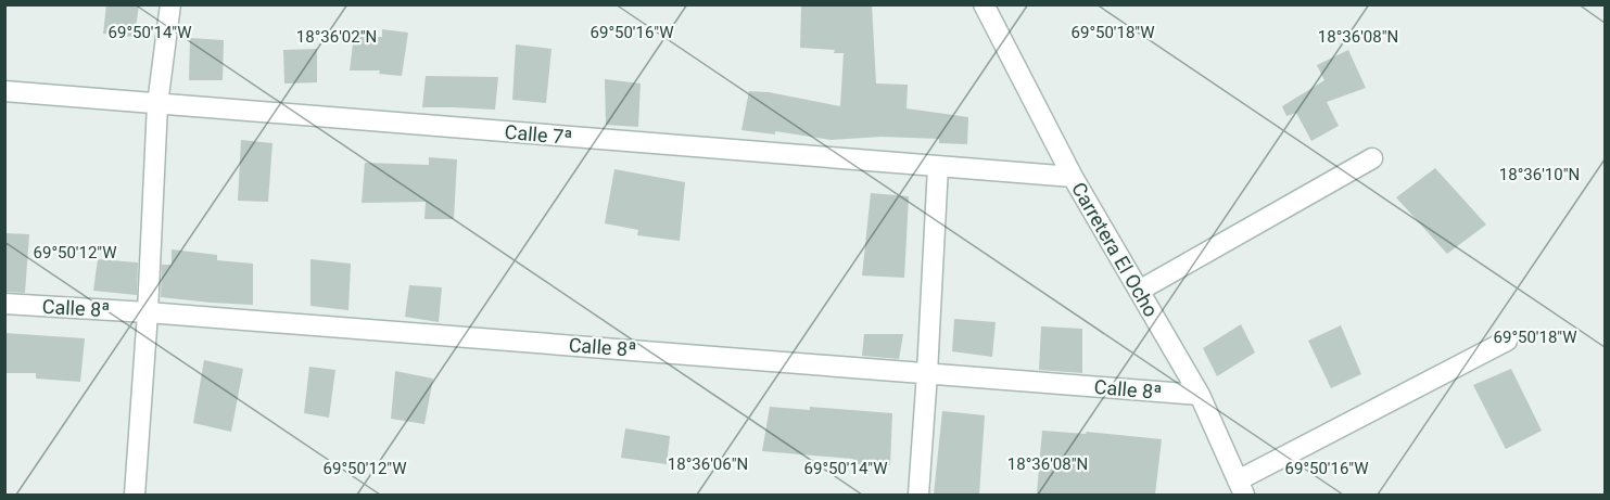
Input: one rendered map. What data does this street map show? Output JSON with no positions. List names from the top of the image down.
{
  "streets": {
    "street": ["Calle 7ª", "Carretera El Ocho", "Calle 8ª"]
  },
  "crossings": [
    ["Calle 7ª", "Carretera El Ocho"],
    ["Carretera El Ocho", "Calle 8ª"]
  ],
  "coordinates": [
    "69°50'16\"W",
    "69°50'18\"W",
    "69°50'14\"W",
    "18°36'02\"N",
    "18°36'08\"N",
    "18°36'10\"N",
    "69°50'12\"W",
    "18°36'06\"N"
  ]
}
